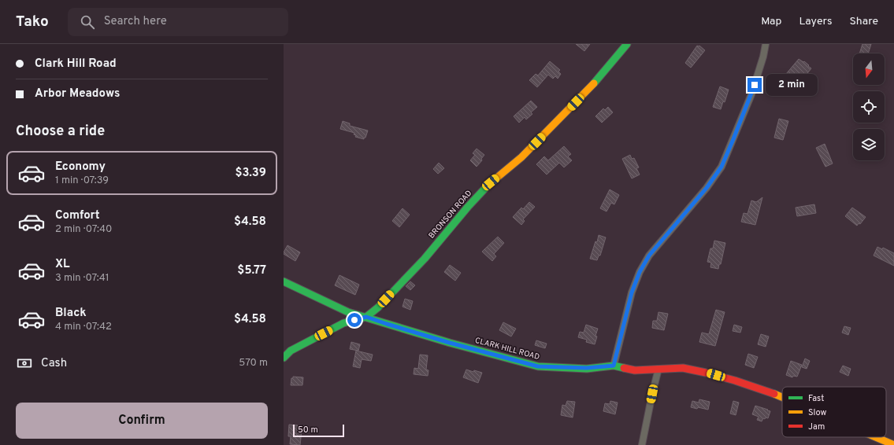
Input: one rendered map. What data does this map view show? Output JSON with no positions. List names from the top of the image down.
{
  "streets": {
    "street": ["BRONSON ROAD", "CLARK HILL ROAD"]
  },
  "crossings": [
    ["BRONSON ROAD", "CLARK HILL ROAD"]
  ],
  "legend": ["Fast", "Slow", "Jam"],
  "scale_bar": "50 m",
  "north": "bottom",
  "page": {
    "header": "Tako",
    "search": "Search here",
    "nav": ["Map", "Layers", "Share"],
    "banner": ["Clark Hill Road", "Arbor Meadows"],
    "bubble": "2 min",
    "heading": "Choose a ride",
    "list": [
      {
        "name": "Economy",
        "note": "1 min · 07:39",
        "value": "$3.39"
      },
      {
        "name": "Comfort",
        "note": "2 min · 07:40",
        "value": "$4.58"
      },
      {
        "name": "XL",
        "note": "3 min · 07:41",
        "value": "$5.77"
      },
      {
        "name": "Black",
        "note": "4 min · 07:42",
        "value": "$4.58"
      }
    ],
    "pay": ["Cash", "570 m"],
    "buttons": "Confirm",
    "scale": "50 m"
  }
}
